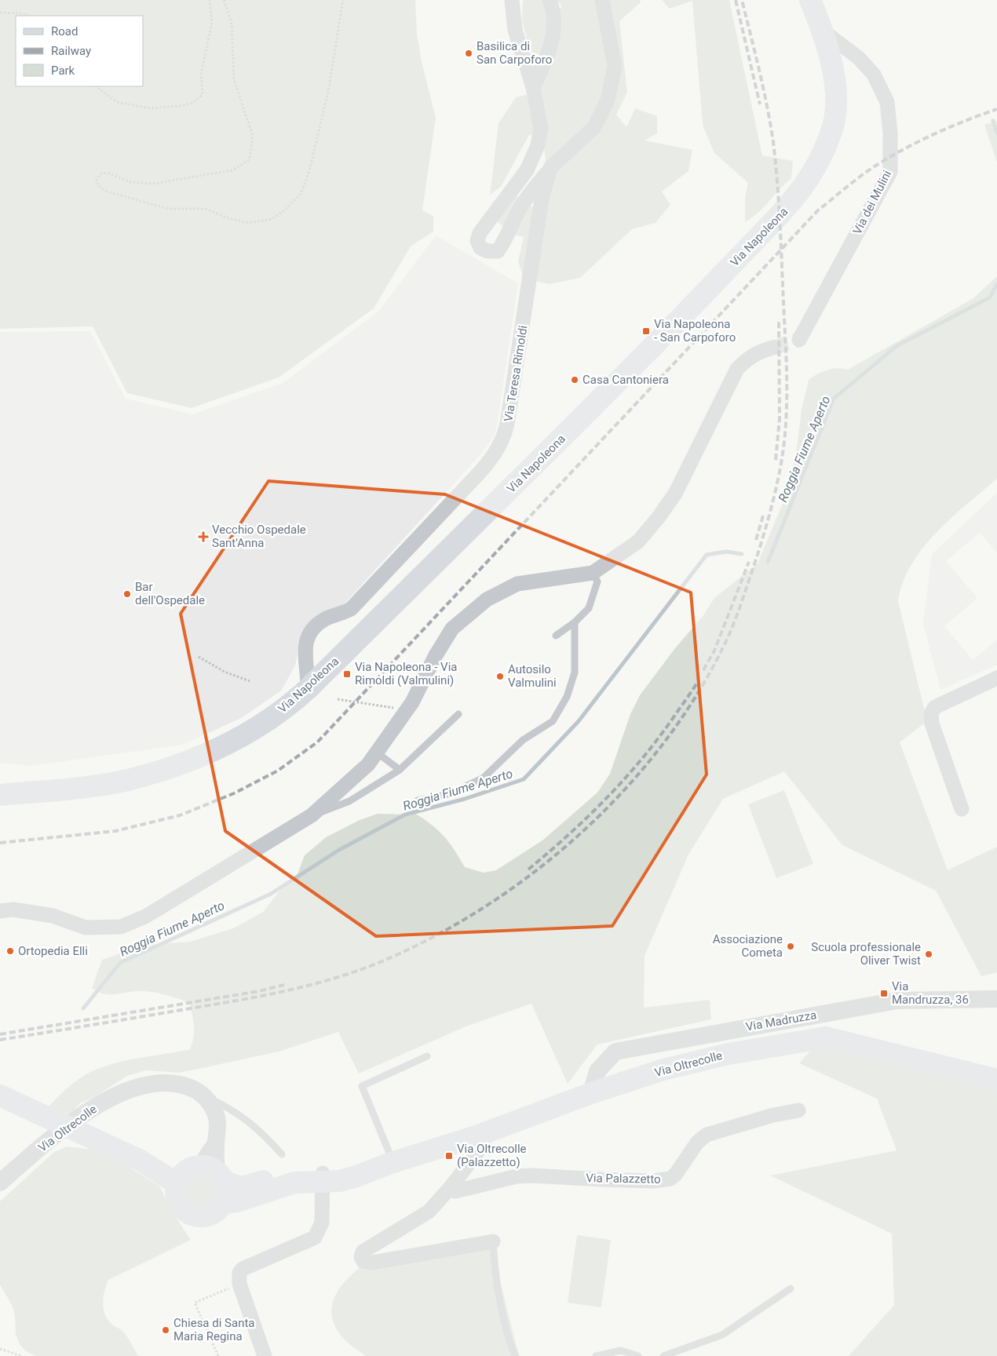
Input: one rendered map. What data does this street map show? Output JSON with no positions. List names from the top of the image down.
{
  "streets": {
    "main road": ["Via Napoleona", "Via Oltrecolle"],
    "street": [
      "Via dei Mulini",
      "Via Teresa Rimoldi",
      "Via Madruzza",
      "Via Palazzetto"
    ]
  },
  "crossings": [
    ["Via dei Mulini", "Via Napoleona"],
    ["Via Napoleona", "Via Teresa Rimoldi"],
    ["Via Madruzza", "Via Oltrecolle"]
  ],
  "water": ["Roggia Fiume Aperto"],
  "places": {
    "other": [
      "Basilica di San Carpoforo",
      "Casa Cantoniera",
      "Bar dell'Ospedale",
      "Autosilo Valmulini",
      "Associazione Cometa",
      "Ortopedia Elli",
      "Scuola professionale Oliver Twist",
      "Chiesa di Santa Maria Regina"
    ],
    "transit": [
      "Via Napoleona - San Carpoforo",
      "Via Napoleona - Via Rimoldi (Valmulini)",
      "Via Mandruzza, 36",
      "Via Oltrecolle (Palazzetto)"
    ],
    "health": ["Vecchio Ospedale Sant'Anna"]
  },
  "legend": ["Road", "Railway", "Park"]
}
